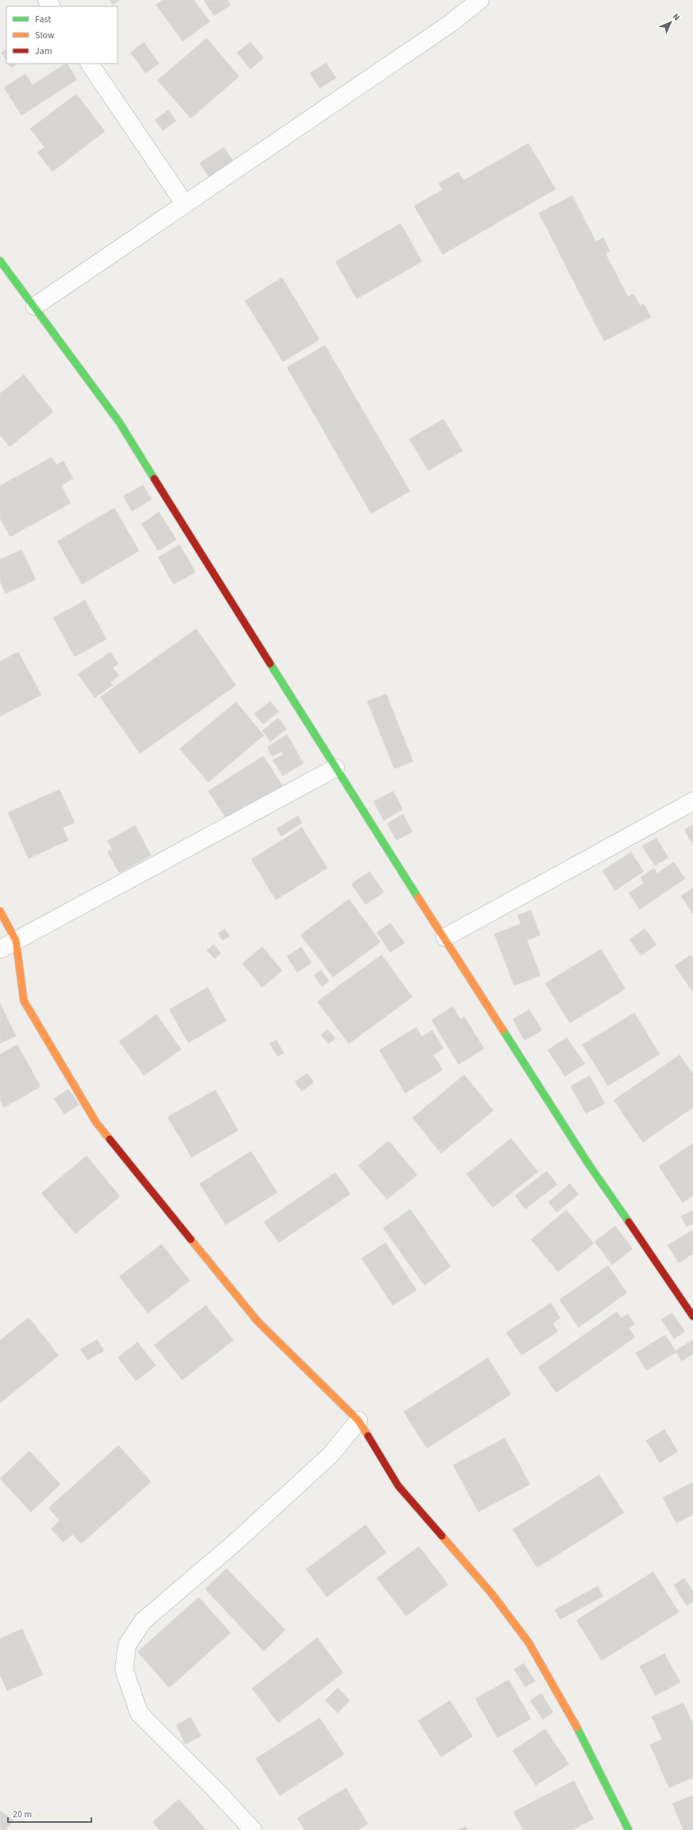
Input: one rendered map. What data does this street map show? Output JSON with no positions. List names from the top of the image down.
{
  "legend": ["Fast", "Slow", "Jam"],
  "scale_bar": "20 m",
  "north": "top right"
}
